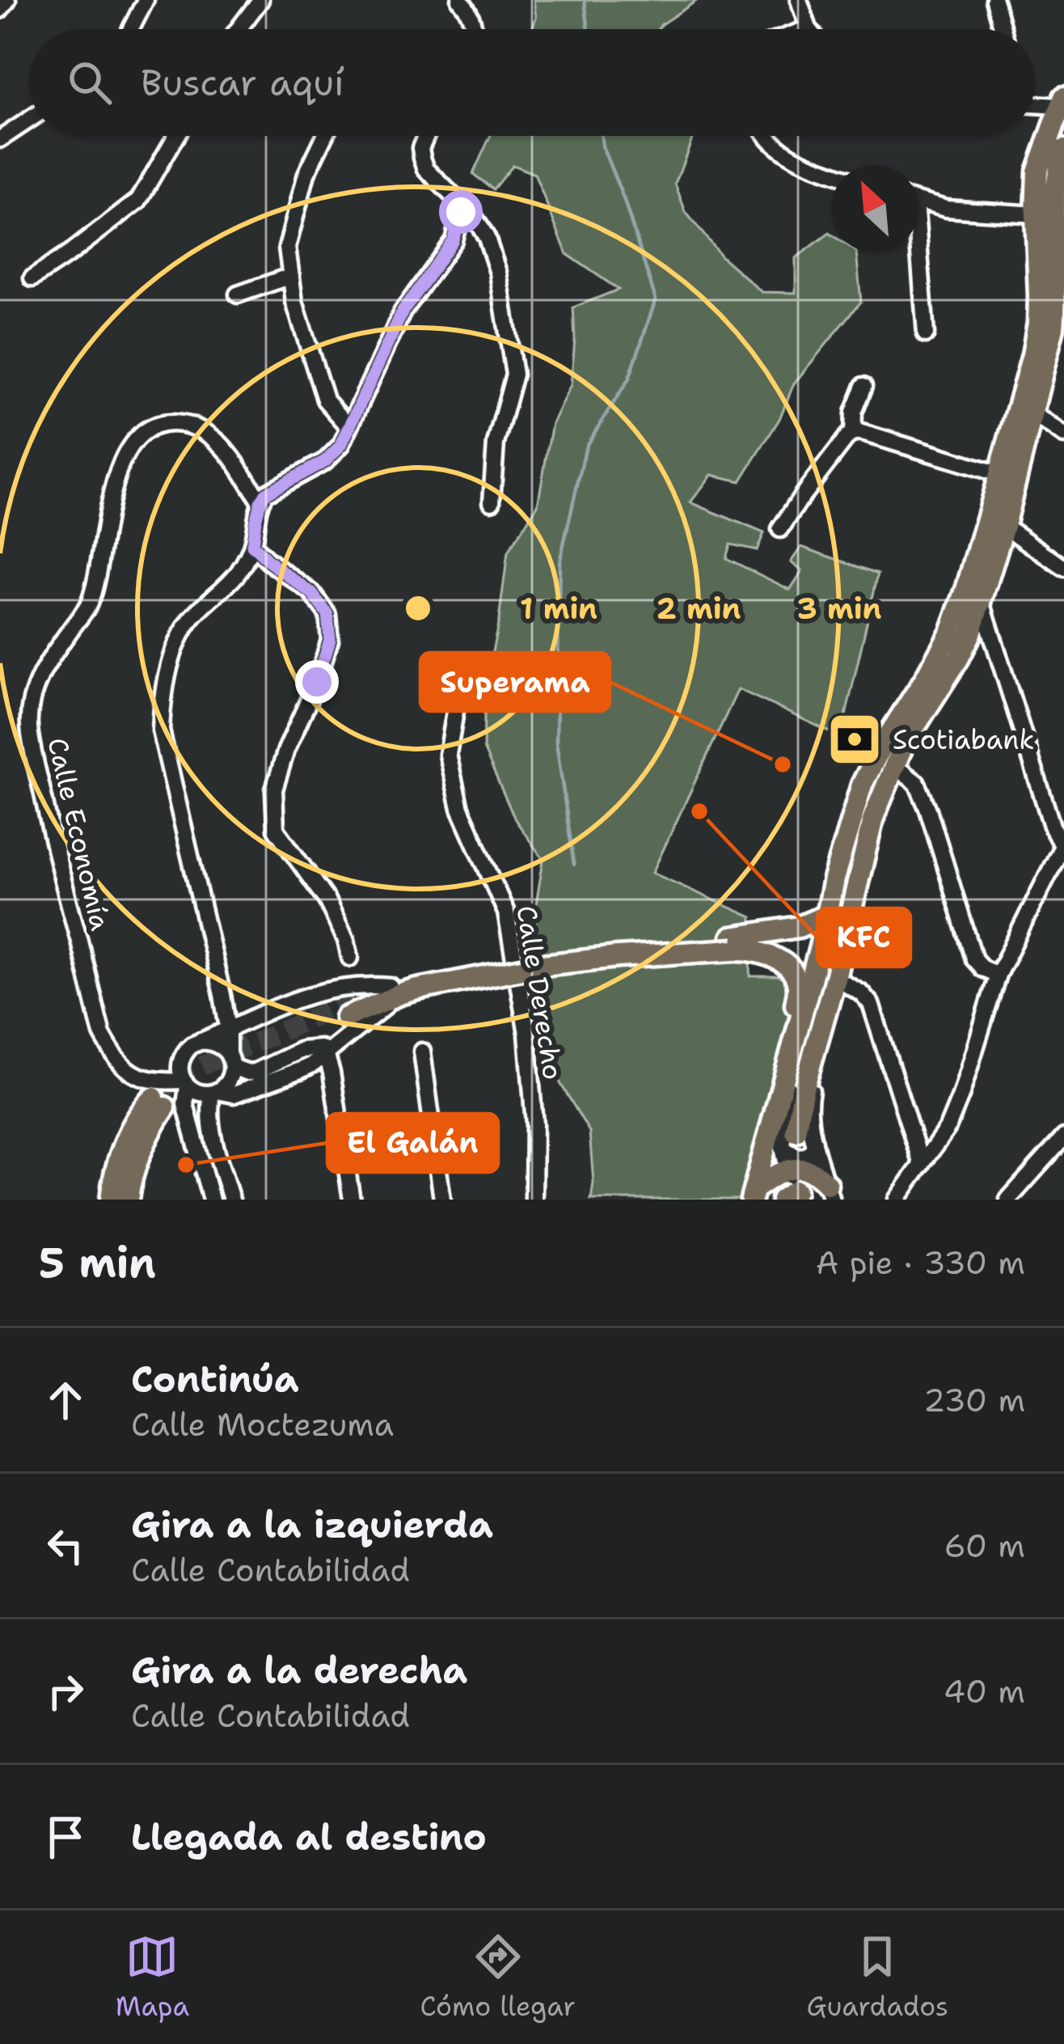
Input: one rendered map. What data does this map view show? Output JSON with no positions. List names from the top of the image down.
{
  "streets": {
    "street": ["Calle Economía", "Calle Derecho"]
  },
  "places": {
    "bank": ["Scotiabank"],
    "other": ["Superama", "KFC", "El Galán"]
  },
  "north": "top left",
  "page": {
    "search": "Buscar aquí",
    "heading": ["5 min", "A pie · 330 m"],
    "list": [
      ["Continúa", "Calle Moctezuma", "230 m"],
      ["Gira a la izquierda", "Calle Contabilidad", "60 m"],
      ["Gira a la derecha", "Calle Contabilidad", "40 m"],
      "Llegada al destino"
    ],
    "nav": ["Mapa", "Cómo llegar", "Guardados"]
  },
  "rings": ["1 min", "2 min", "3 min"]
}
